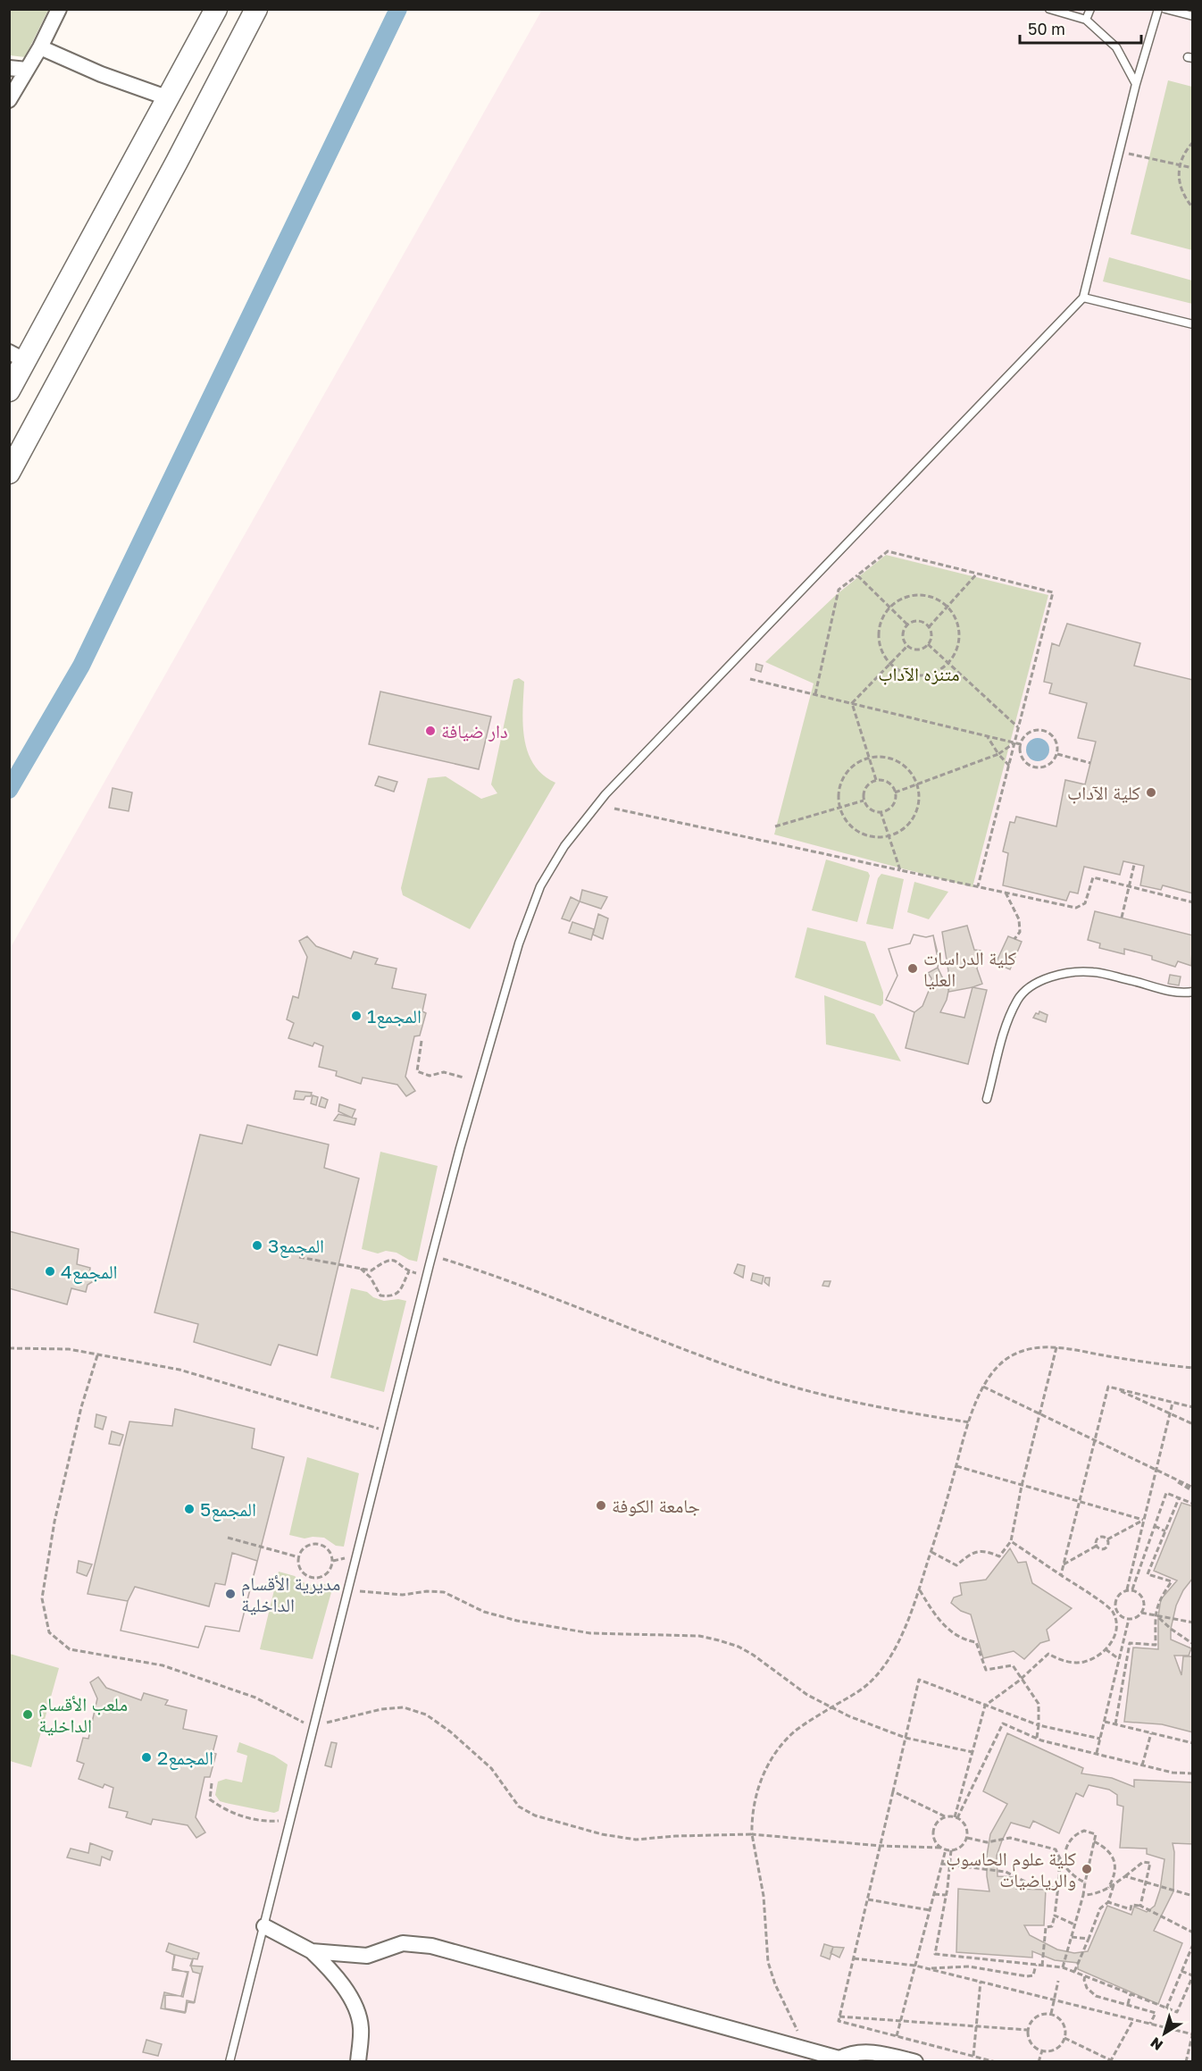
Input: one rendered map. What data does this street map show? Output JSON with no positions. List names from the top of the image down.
{
  "parks": ["متنزه الآداب"],
  "places": [
    "دار ضيافة",
    "كلية الآداب",
    "كلية الدراسات العليا",
    "المجمع1",
    "المجمع3",
    "المجمع4",
    "جامعة الكوفة",
    "المجمع5",
    "مديرية الأقسام الداخلية",
    "ملعب الأقسام الداخلية",
    "المجمع2",
    "كلية علوم الحاسوب والرياضيات"
  ],
  "scale_bar": "50 m",
  "north": "bottom left"
}
